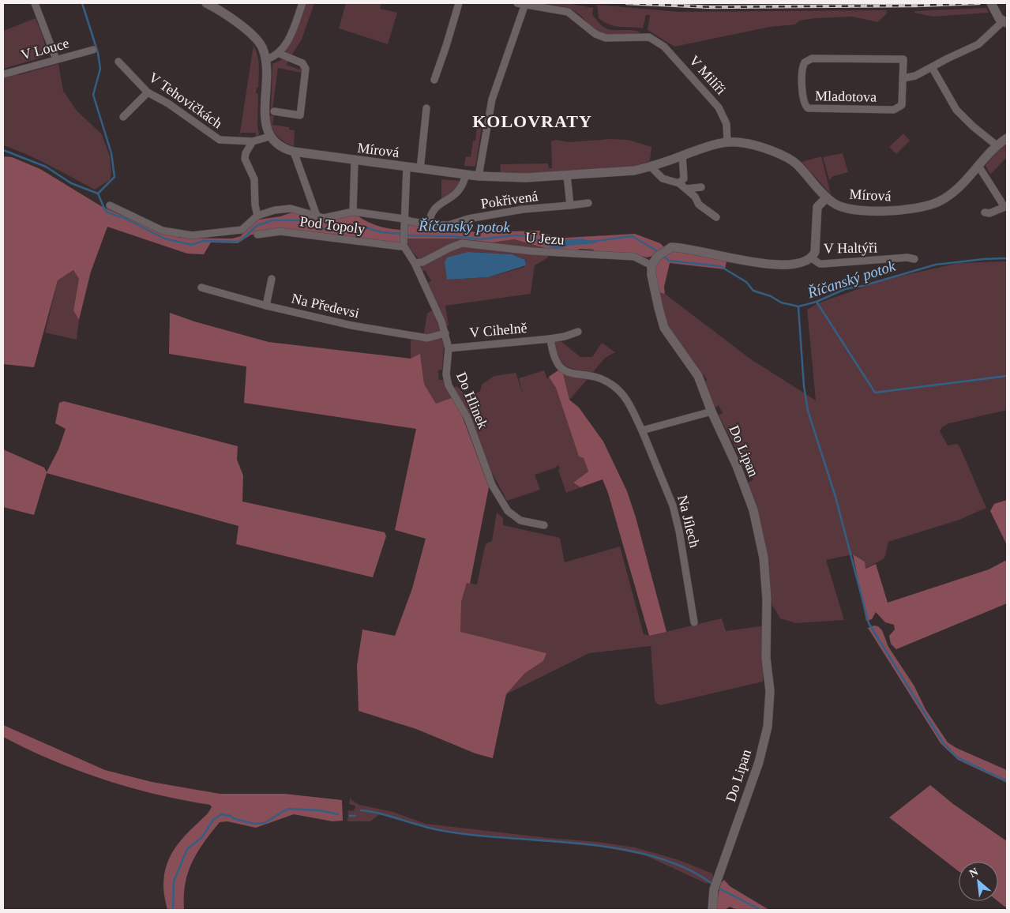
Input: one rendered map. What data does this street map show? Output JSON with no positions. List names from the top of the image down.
{
  "streets": {
    "street": [
      "V Louce",
      "V Milíři",
      "Mladotova",
      "V Tehovičkách",
      "Mírová",
      "Pokřivená",
      "Pod Topoly",
      "U Jezu",
      "V Haltýři",
      "Na Předevsi",
      "V Cihelně",
      "Do Hlinek",
      "Do Lipan",
      "Na Jílech"
    ]
  },
  "crossings": [
    ["V Milíři", "Mírová"],
    ["V Tehovičkách", "Mírová"],
    ["Mírová", "Pokřivená"],
    ["Mírová", "Do Hlinek"],
    ["Pokřivená", "Do Hlinek"],
    ["Pod Topoly", "Do Hlinek"],
    ["U Jezu", "Do Hlinek"],
    ["U Jezu", "Do Lipan"],
    ["Na Předevsi", "Do Hlinek"],
    ["V Cihelně", "Do Hlinek"]
  ],
  "districts": ["KOLOVRATY"],
  "water": ["Říčanský potok"],
  "north": "top left"
}
